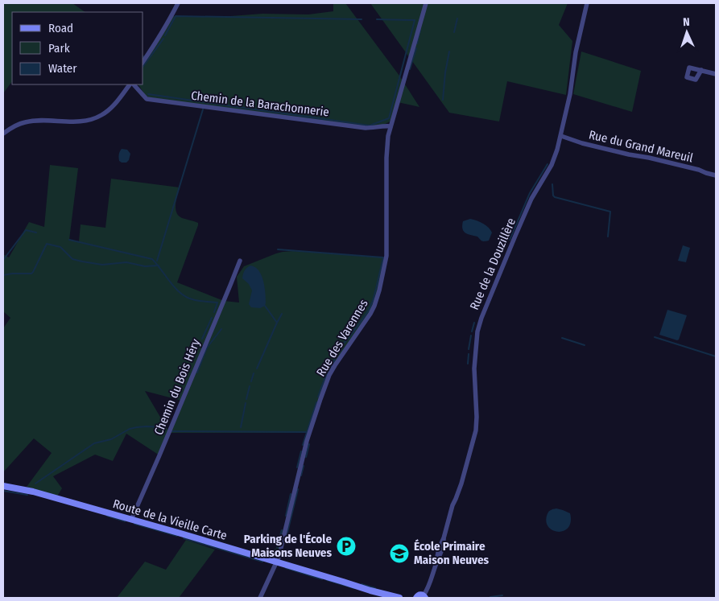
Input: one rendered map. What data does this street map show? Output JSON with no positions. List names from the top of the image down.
{
  "streets": {
    "street": [
      "Chemin de la Barachonnerie",
      "Rue du Grand Mareuil",
      "Rue de la Douzillère",
      "Rue des Varennes",
      "Chemin du Bois Héry",
      "Route de la Vieille Carte"
    ]
  },
  "crossings": [
    ["Chemin de la Barachonnerie", "Rue des Varennes"],
    ["Rue du Grand Mareuil", "Rue de la Douzillère"],
    ["Rue des Varennes", "Route de la Vieille Carte"],
    ["Chemin du Bois Héry", "Route de la Vieille Carte"]
  ],
  "places": {
    "parking": ["Parking de l'École Maisons Neuves"],
    "school or university": ["École Primaire Maison Neuves"]
  },
  "legend": ["Road", "Park", "Water"],
  "north": "top"
}
